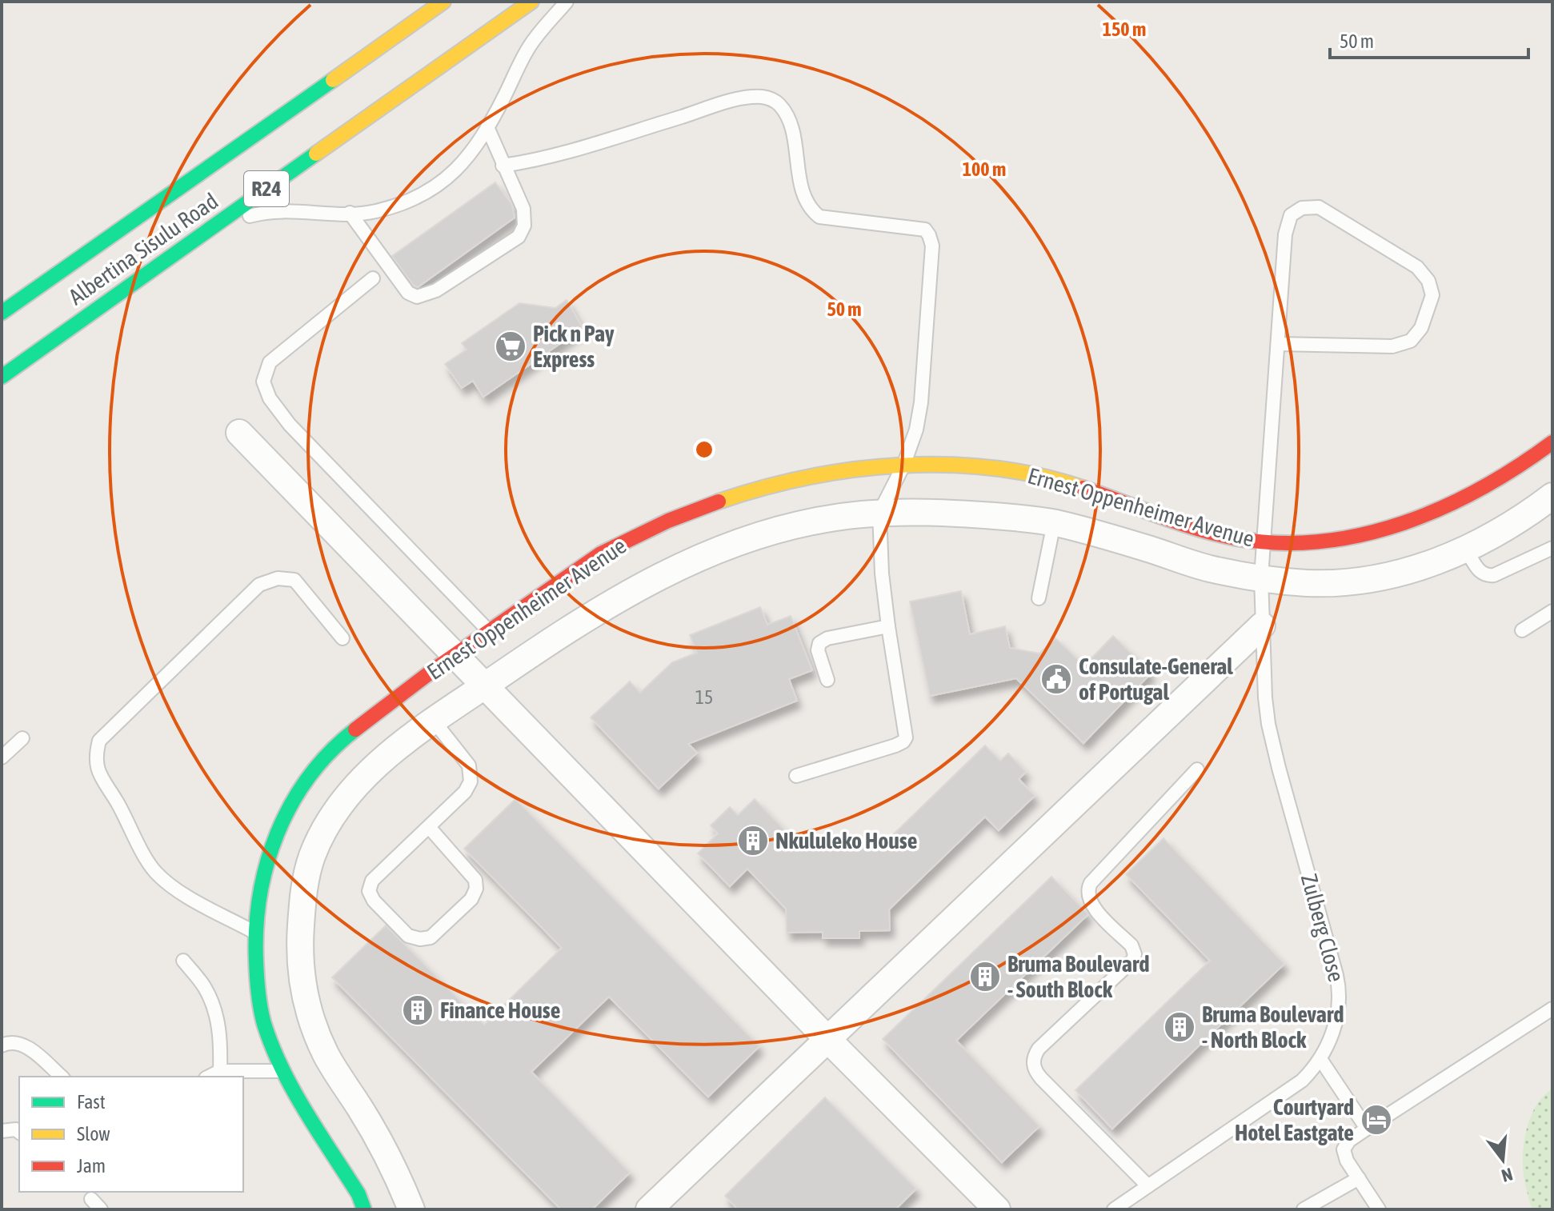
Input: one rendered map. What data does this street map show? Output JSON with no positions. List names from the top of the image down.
{
  "streets": {
    "street": ["R24", "Albertina Sisulu Road", "Ernest Oppenheimer Avenue"],
    "lane": ["Zulberg Close"]
  },
  "crossings": [
    ["Ernest Oppenheimer Avenue", "Zulberg Close"]
  ],
  "places": {
    "supermarket": ["Pick n Pay Express"],
    "public building": ["Consulate-General of Portugal"],
    "building": [
      "Nkululeko House",
      "Bruma Boulevard - South Block",
      "Finance House",
      "Bruma Boulevard - North Block"
    ],
    "hotel": ["Courtyard Hotel Eastgate"]
  },
  "house_numbers": ["15"],
  "legend": ["Fast", "Slow", "Jam"],
  "scale_bar": "50 m",
  "north": "bottom",
  "rings": ["150 m", "100 m", "50 m"]
}
